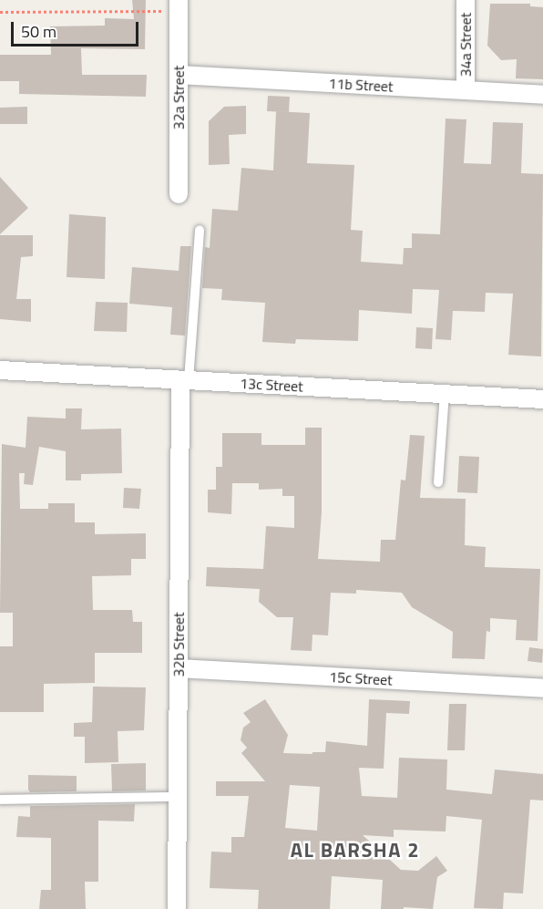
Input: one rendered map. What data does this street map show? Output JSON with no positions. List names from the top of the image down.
{
  "streets": {
    "street": [
      "34a Street",
      "11b Street",
      "32a Street",
      "13c Street",
      "32b Street",
      "15c Street"
    ]
  },
  "crossings": [
    ["34a Street", "11b Street"],
    ["11b Street", "32a Street"],
    ["13c Street", "32b Street"],
    ["32b Street", "15c Street"]
  ],
  "districts": ["AL BARSHA 2"],
  "scale_bar": "50 m"
}
